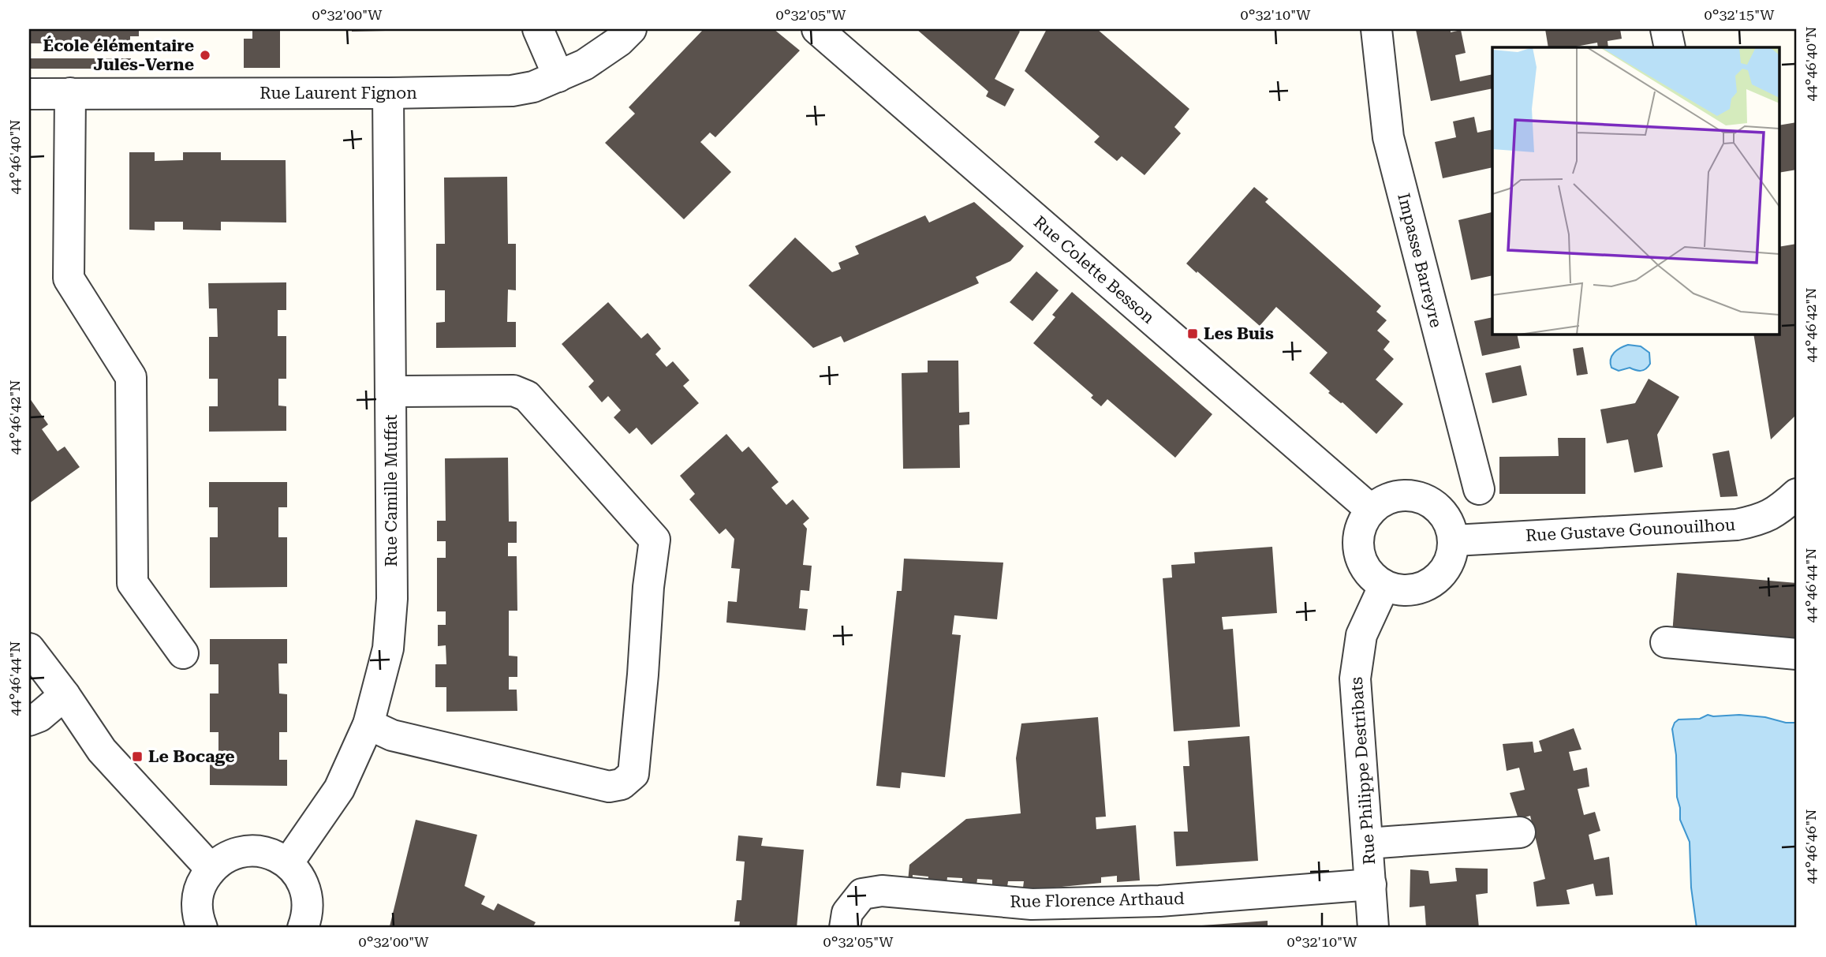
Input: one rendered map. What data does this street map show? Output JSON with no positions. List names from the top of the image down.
{
  "streets": {
    "street": [
      "Rue Laurent Fignon",
      "Impasse Barreyre",
      "Rue Colette Besson",
      "Rue Camille Muffat",
      "Rue Gustave Gounouilhou",
      "Rue Philippe Destribats",
      "Rue Florence Arthaud"
    ]
  },
  "crossings": [
    ["Rue Laurent Fignon", "Rue Camille Muffat"],
    ["Rue Colette Besson", "Rue Gustave Gounouilhou"],
    ["Rue Colette Besson", "Rue Philippe Destribats"],
    ["Rue Gustave Gounouilhou", "Rue Philippe Destribats"],
    ["Rue Philippe Destribats", "Rue Florence Arthaud"]
  ],
  "places": {
    "other": ["École élémentaire Jules-Verne"],
    "transit": ["Les Buis", "Le Bocage"]
  },
  "coordinates": [
    "0°32'00\"W",
    "0°32'05\"W",
    "0°32'10\"W",
    "0°32'15\"W",
    "44°46'40\"N",
    "44°46'42\"N",
    "44°46'44\"N",
    "44°46'46\"N"
  ]
}
